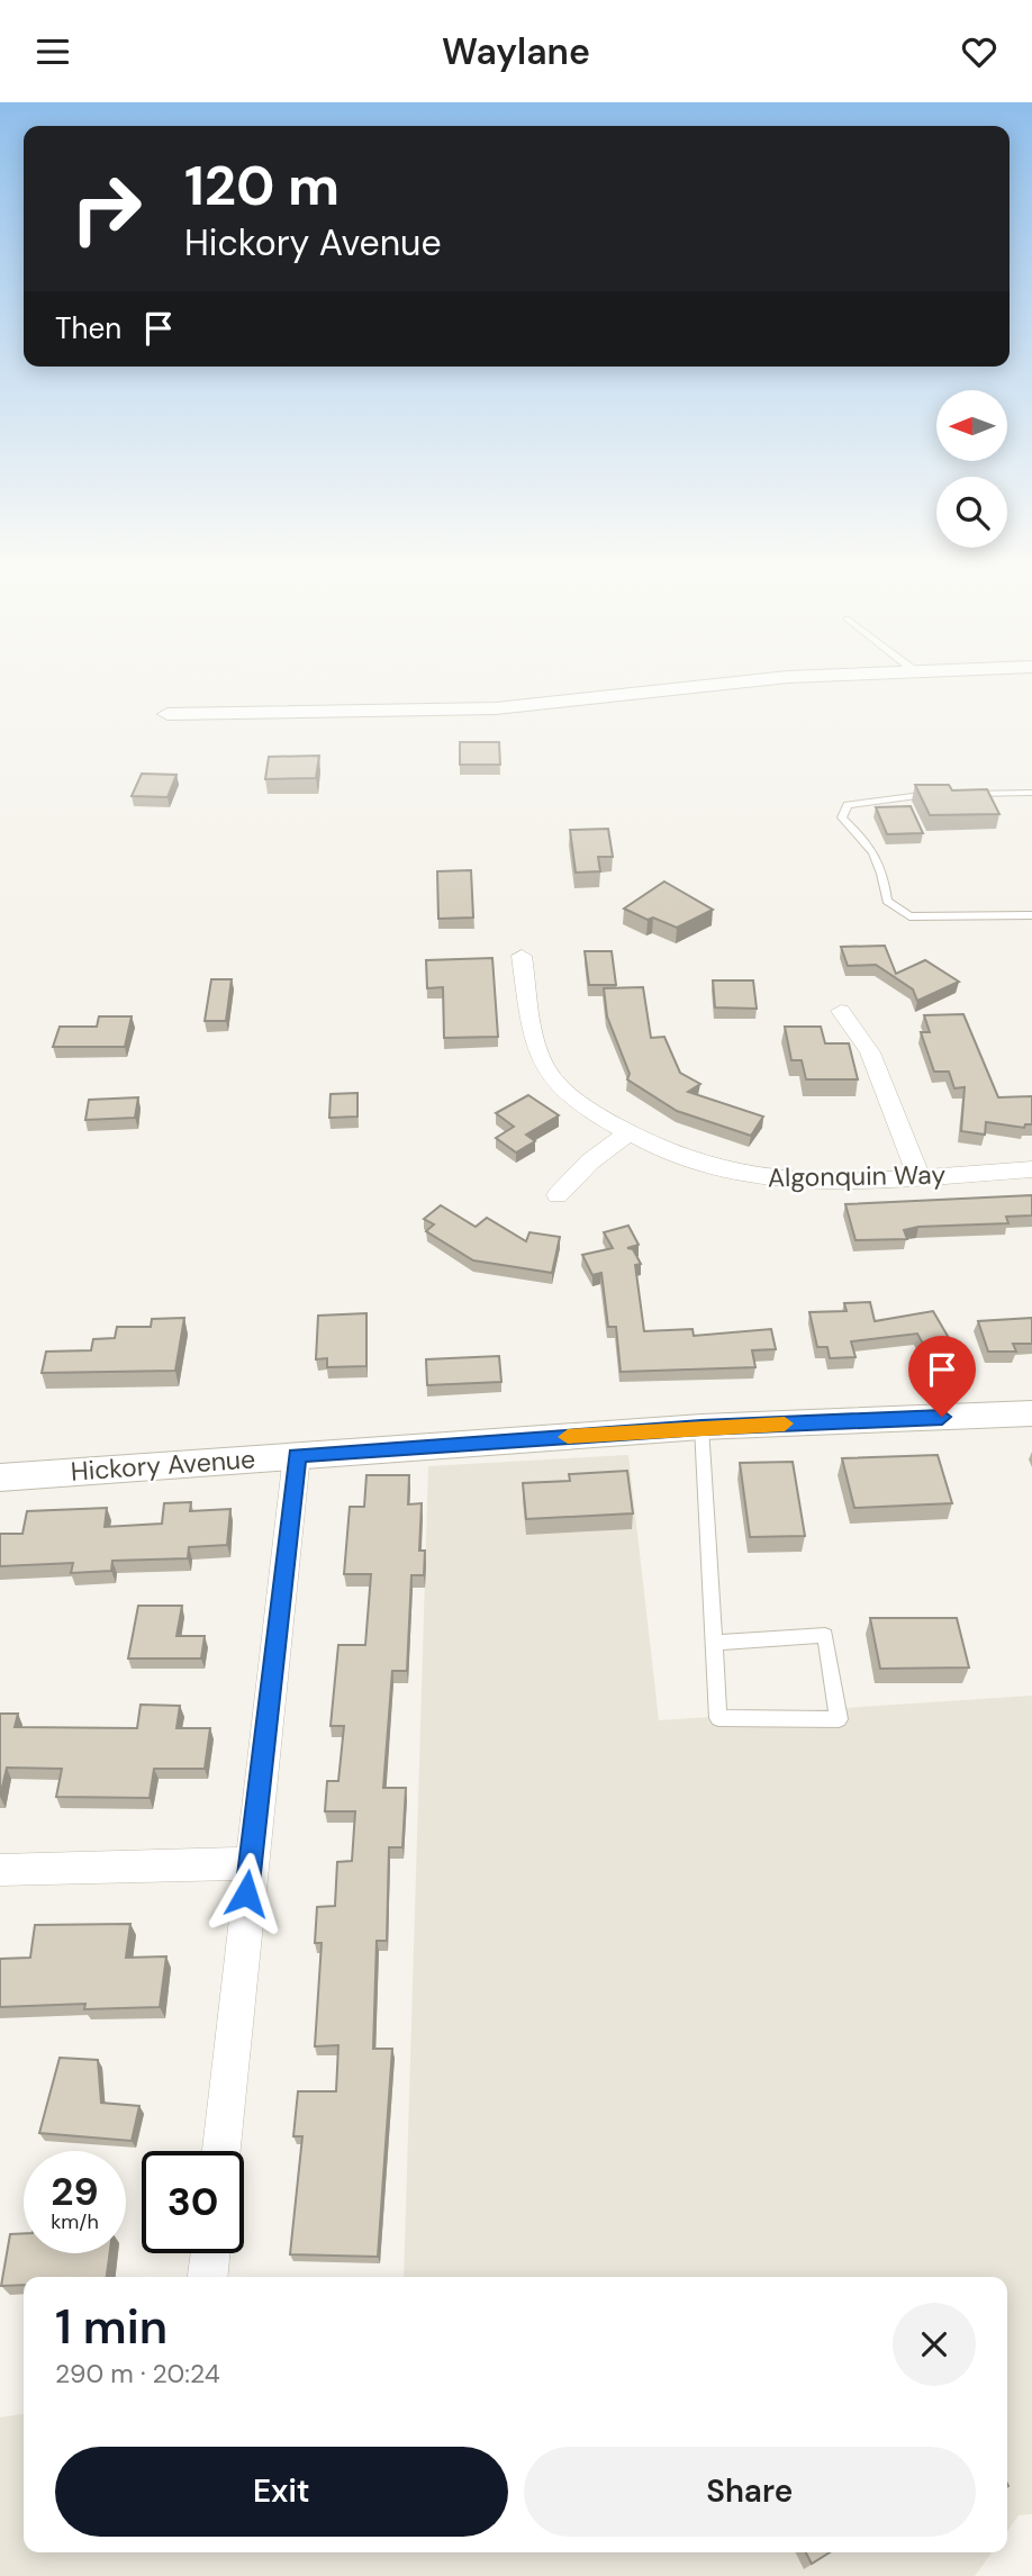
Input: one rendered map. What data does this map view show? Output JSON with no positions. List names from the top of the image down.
{
  "streets": {
    "street": ["Algonquin Way", "Hickory Avenue"]
  },
  "north": "left",
  "page": {
    "header": "Waylane",
    "turn": ["120 m", "Hickory Avenue"],
    "then": "Then",
    "speed": "29 km/h",
    "limit": "30",
    "heading": ["1 min", "290 m · 20:24"],
    "buttons": ["Exit", "Share"]
  }
}
